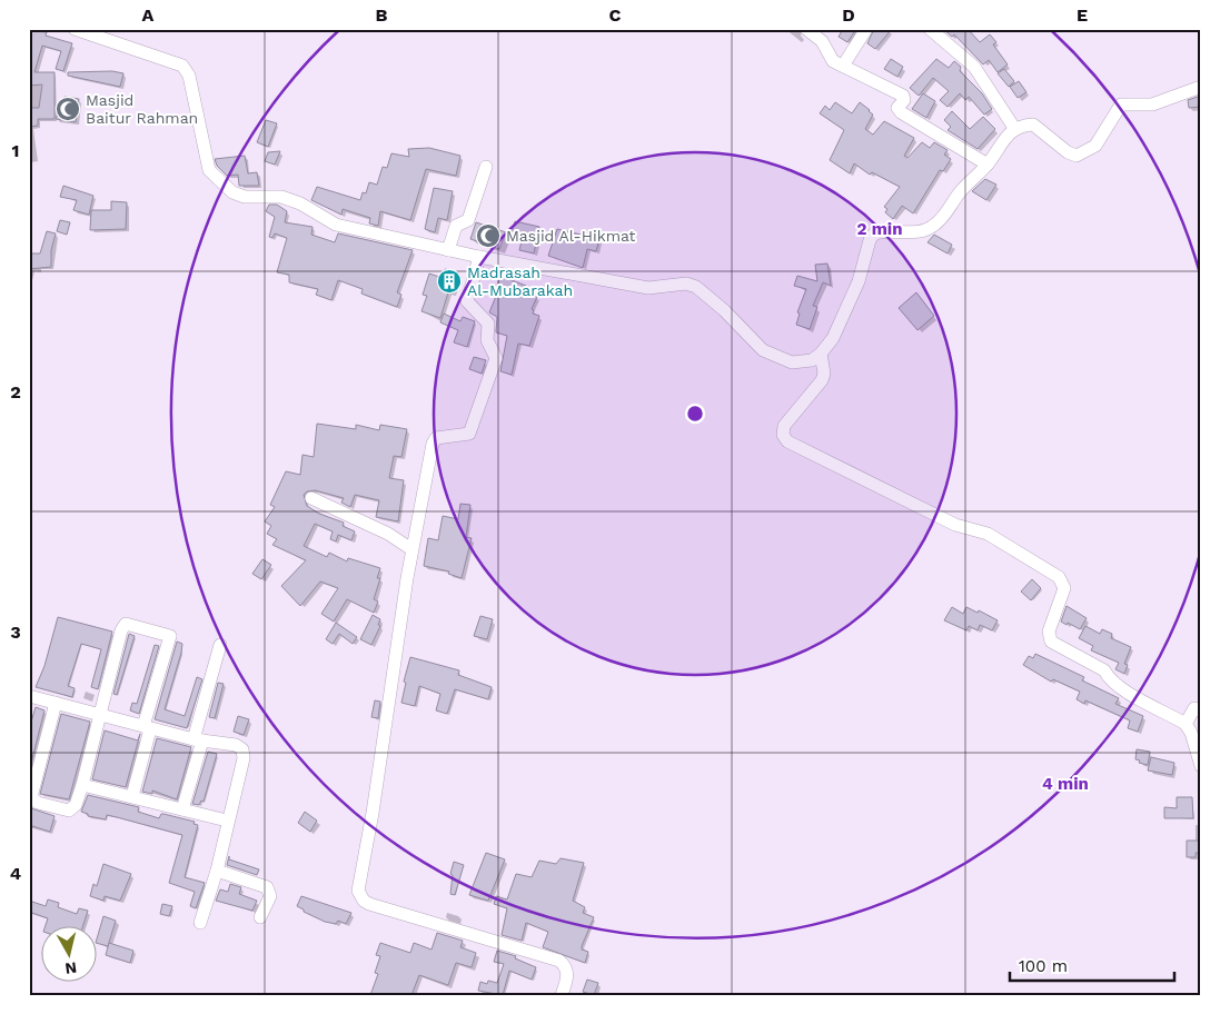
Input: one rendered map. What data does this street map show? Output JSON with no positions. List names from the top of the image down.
{
  "places": {
    "mosque": ["Masjid Baitur Rahman", "Masjid Al-Hikmat"],
    "building": ["Madrasah Al-Mubarakah"]
  },
  "scale_bar": "100 m",
  "north": "bottom",
  "grid": {
    "columns": [
      "A",
      "B",
      "C",
      "D",
      "E"
    ],
    "rows": [
      "1",
      "2",
      "3",
      "4"
    ]
  },
  "rings": ["2 min", "4 min"]
}
